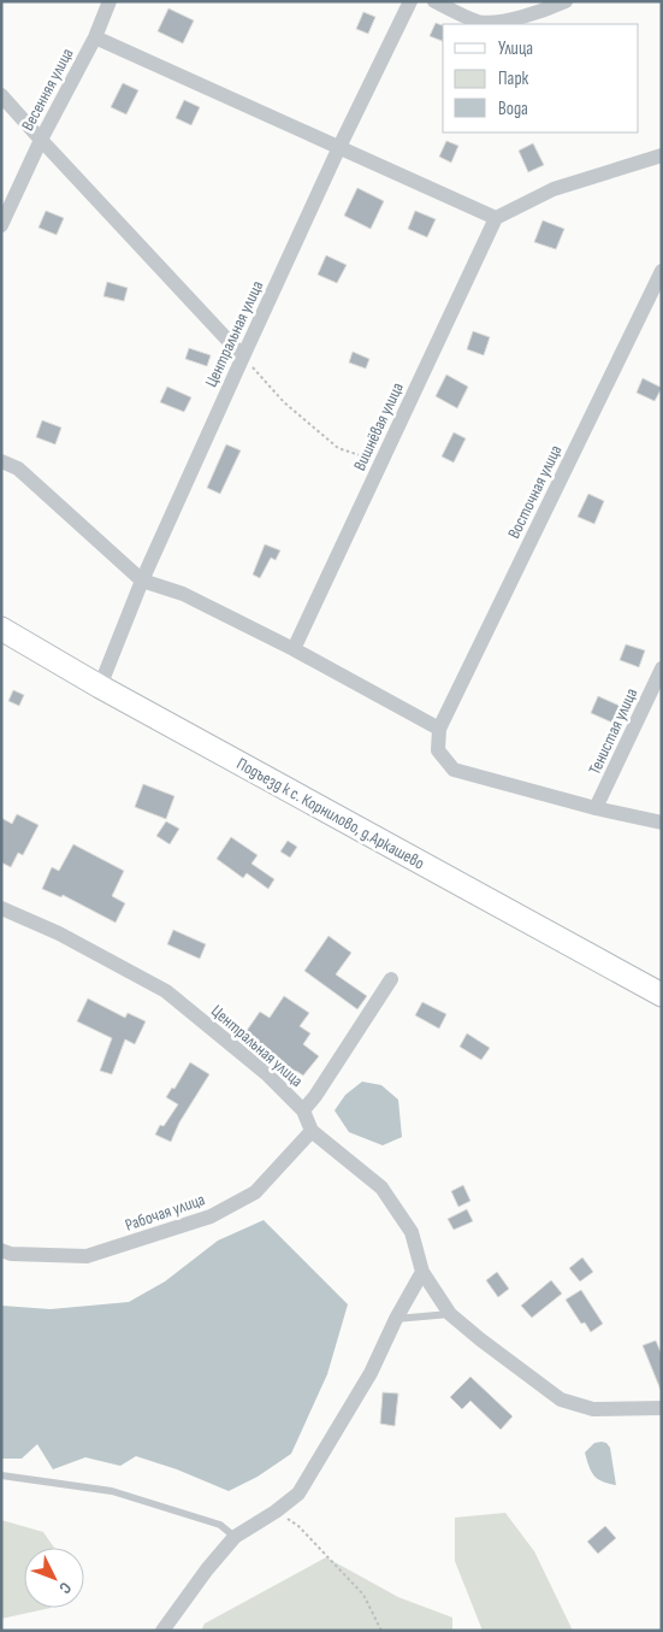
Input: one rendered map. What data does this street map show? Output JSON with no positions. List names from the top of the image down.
{
  "streets": {
    "street": [
      "Весенняя улица",
      "Центральная улица",
      "Вишнёвая улица",
      "Восточная улица",
      "Тенистая улица",
      "Подъезд к с. Корнилово, д.Аркашево",
      "Рабочая улица"
    ]
  },
  "crossings": [
    ["Центральная улица", "Подъезд к с. Корнилово, д.Аркашево"],
    ["Центральная улица", "Рабочая улица"]
  ],
  "legend": ["Улица", "Парк", "Вода"],
  "north": "bottom right"
}
